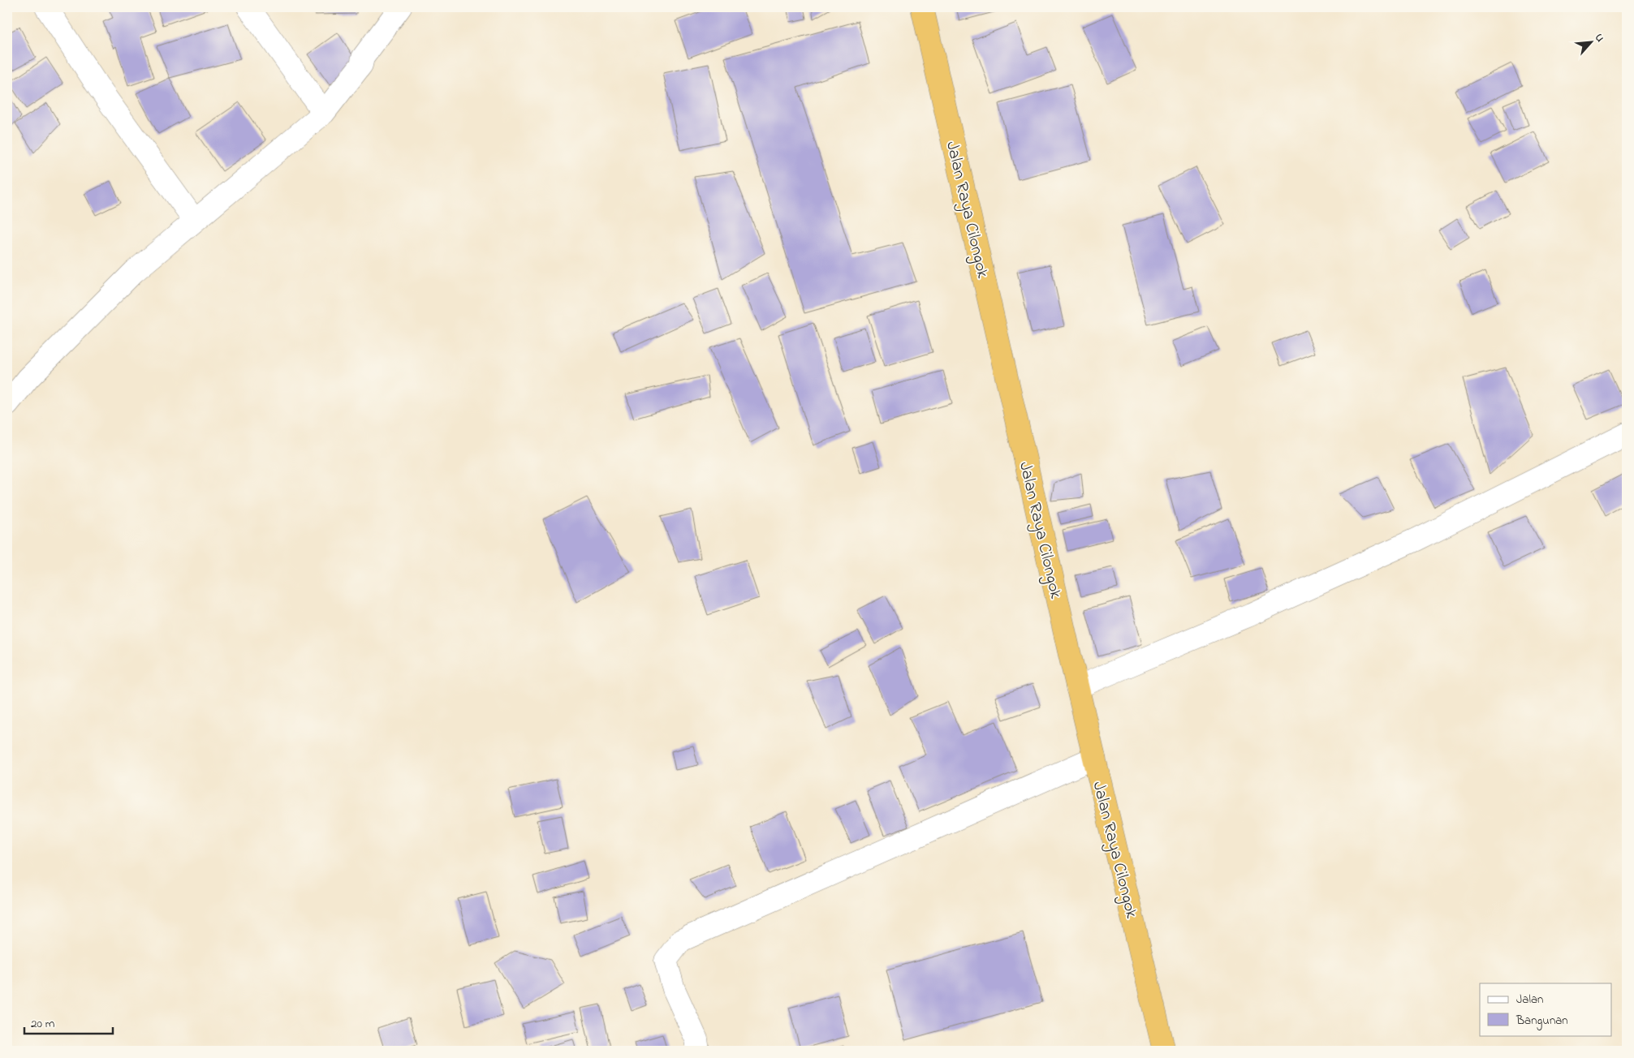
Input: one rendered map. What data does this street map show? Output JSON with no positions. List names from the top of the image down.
{
  "streets": {
    "highway": ["Jalan Raya Cilongok"]
  },
  "legend": ["Jalan", "Bangunan"],
  "scale_bar": "20 m",
  "north": "top right"
}
